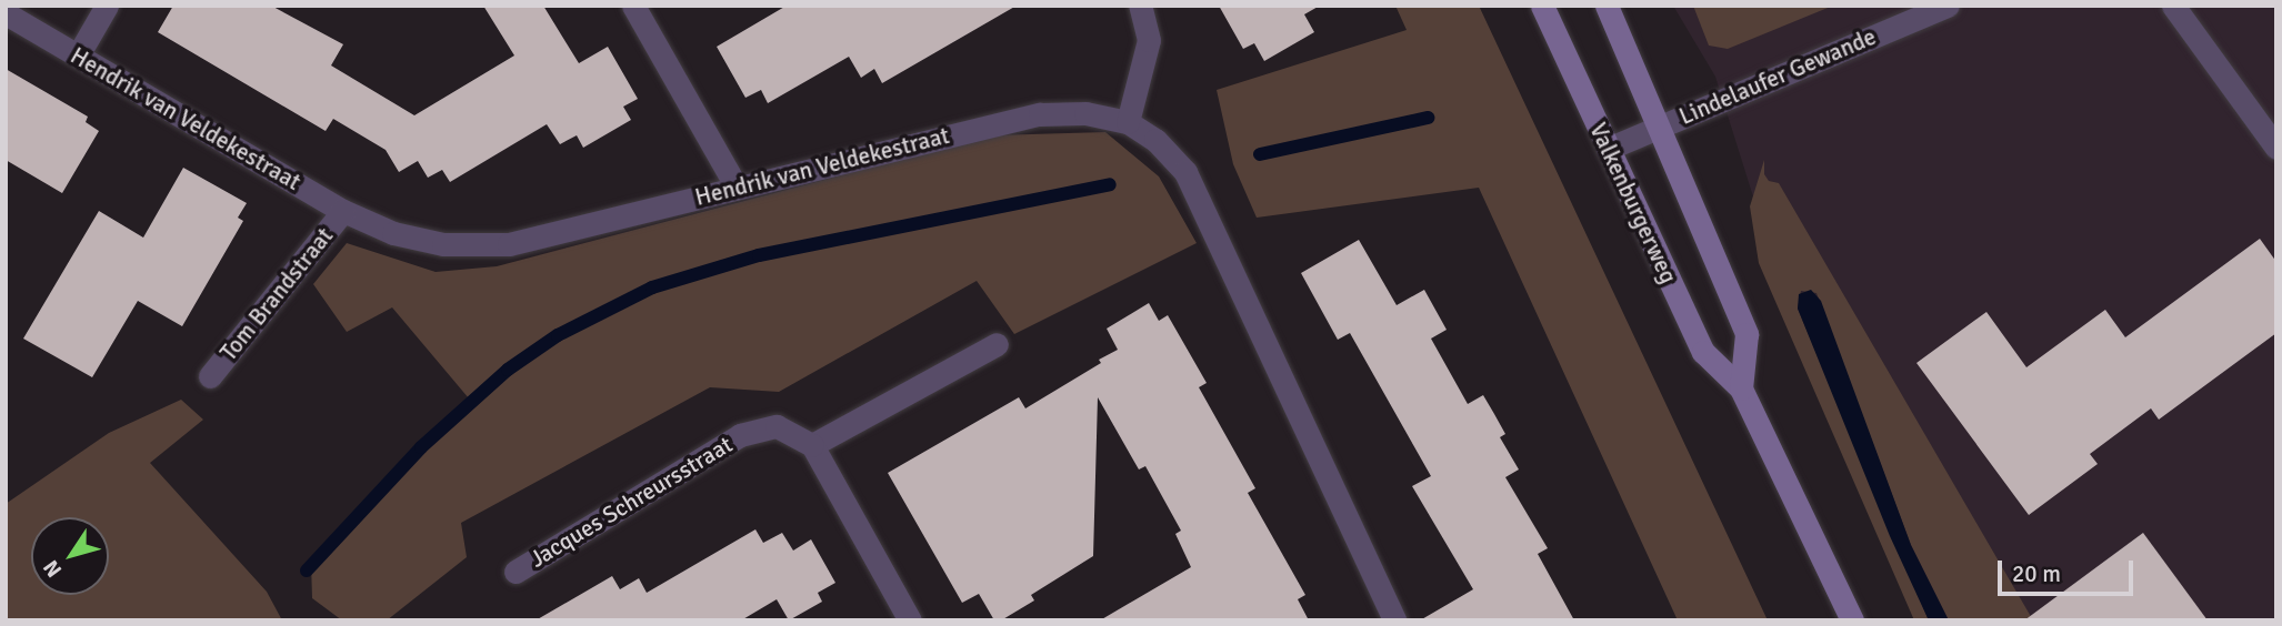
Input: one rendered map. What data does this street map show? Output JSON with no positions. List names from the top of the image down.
{
  "streets": {
    "main road": ["Valkenburgerweg"],
    "street": [
      "Lindelaufer Gewande",
      "Hendrik van Veldekestraat",
      "Tom Brandstraat",
      "Jacques Schreursstraat"
    ]
  },
  "crossings": [
    ["Lindelaufer Gewande", "Valkenburgerweg"],
    ["Hendrik van Veldekestraat", "Tom Brandstraat"]
  ],
  "scale_bar": "20 m",
  "north": "bottom left"
}
